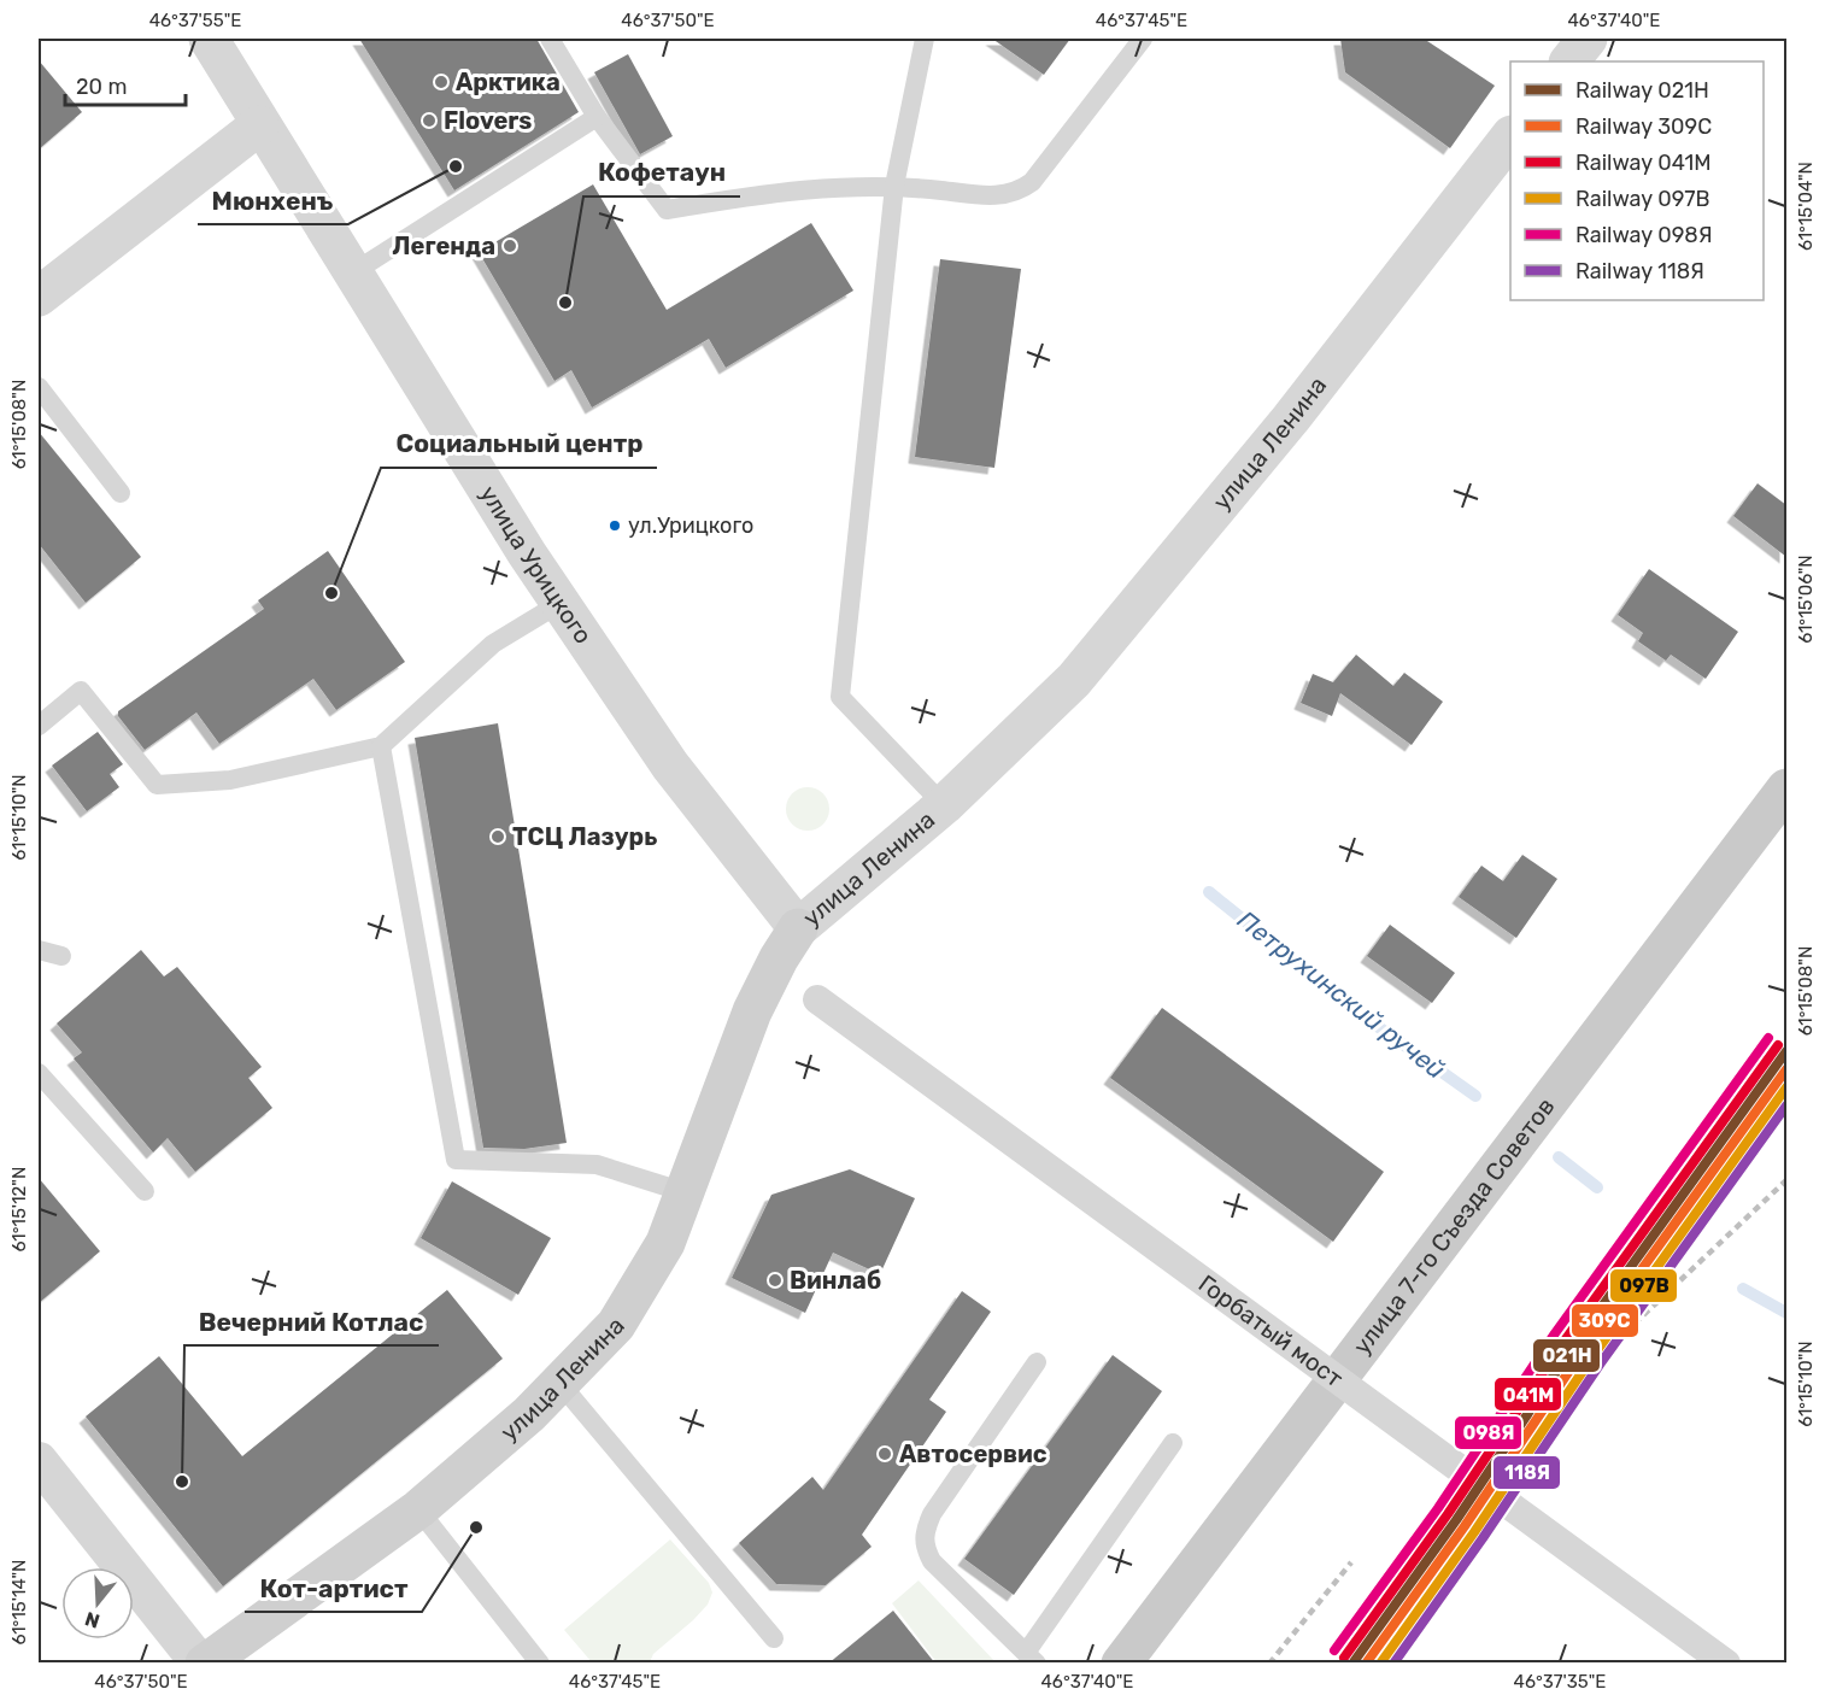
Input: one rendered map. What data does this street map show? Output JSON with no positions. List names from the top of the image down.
{
  "streets": {
    "main road": ["улица Ленина", "улица 7-го Съезда Советов"],
    "street": ["улица Урицкого", "Горбатый мост"]
  },
  "crossings": [
    ["улица Ленина", "улица Урицкого"]
  ],
  "water": ["Петрухинский ручей"],
  "places": [
    "Арктика",
    "Flovers",
    "Мюнхенъ",
    "Легенда",
    "Кофетаун",
    "ул.Урицкого",
    "Социальный центр",
    "ТСЦ Лазурь",
    "Винлаб",
    "Автоcервис",
    "Вечерний Котлас",
    "Кот-артист"
  ],
  "lines": [
    "rail line 098Я",
    "rail line 041М",
    "rail line 021Н",
    "rail line 309С",
    "rail line 097В",
    "rail line 118Я"
  ],
  "legend": [
    "Railway 021Н",
    "Railway 309С",
    "Railway 041М",
    "Railway 097В",
    "Railway 098Я",
    "Railway 118Я"
  ],
  "scale_bar": "20 m",
  "north": "bottom",
  "coordinates": [
    "46°37'55\"E",
    "46°37'50\"E",
    "46°37'45\"E",
    "46°37'40\"E",
    "61°15'04\"N",
    "61°15'08\"N",
    "61°15'06\"N",
    "61°15'10\"N",
    "61°15'12\"N",
    "61°15'14\"N",
    "46°37'35\"E"
  ]
}
